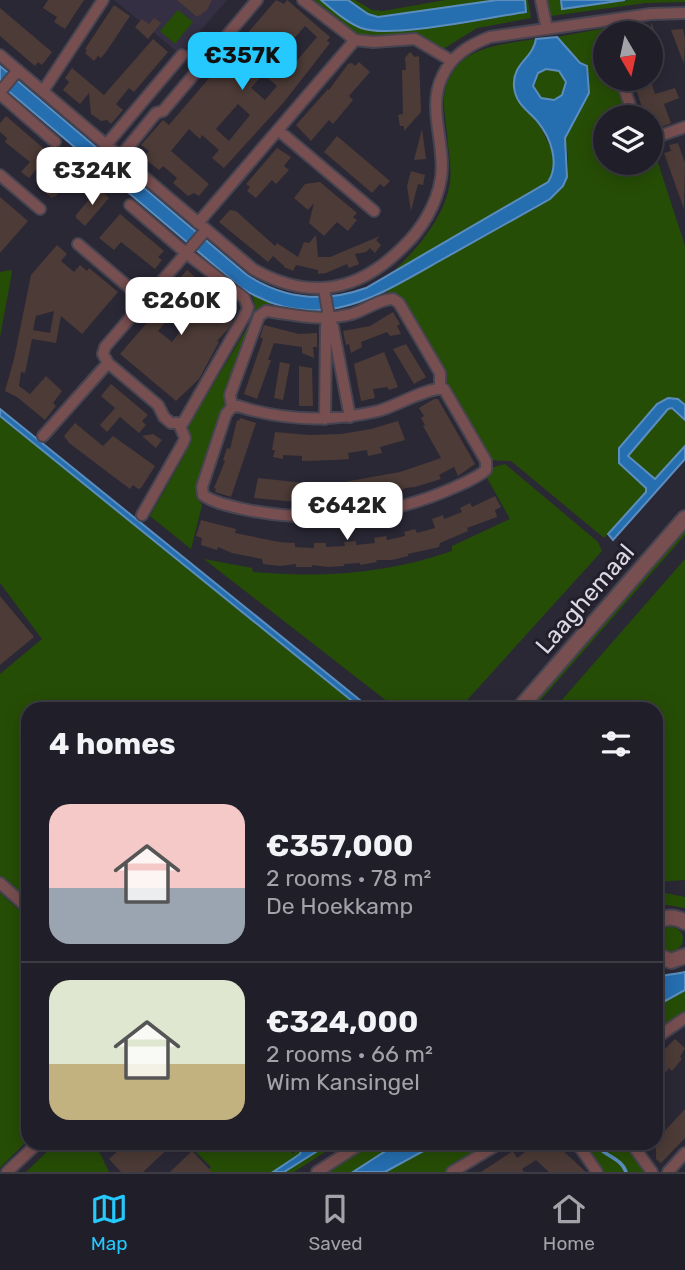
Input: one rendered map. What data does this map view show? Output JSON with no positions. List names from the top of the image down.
{
  "streets": {
    "street": ["Laaghemaal"]
  },
  "north": "bottom",
  "page": {
    "price": [
      "€357K",
      "€324K",
      "€260K",
      "€642K"
    ],
    "heading": "4 homes",
    "list": [
      {
        "name": "€357,000",
        "note": "2 rooms · 78 m² · De Hoekkamp"
      },
      {
        "name": "€324,000",
        "note": "2 rooms · 66 m² · Wim Kansingel"
      }
    ],
    "tabs": ["Map", "Saved", "Home"]
  }
}
